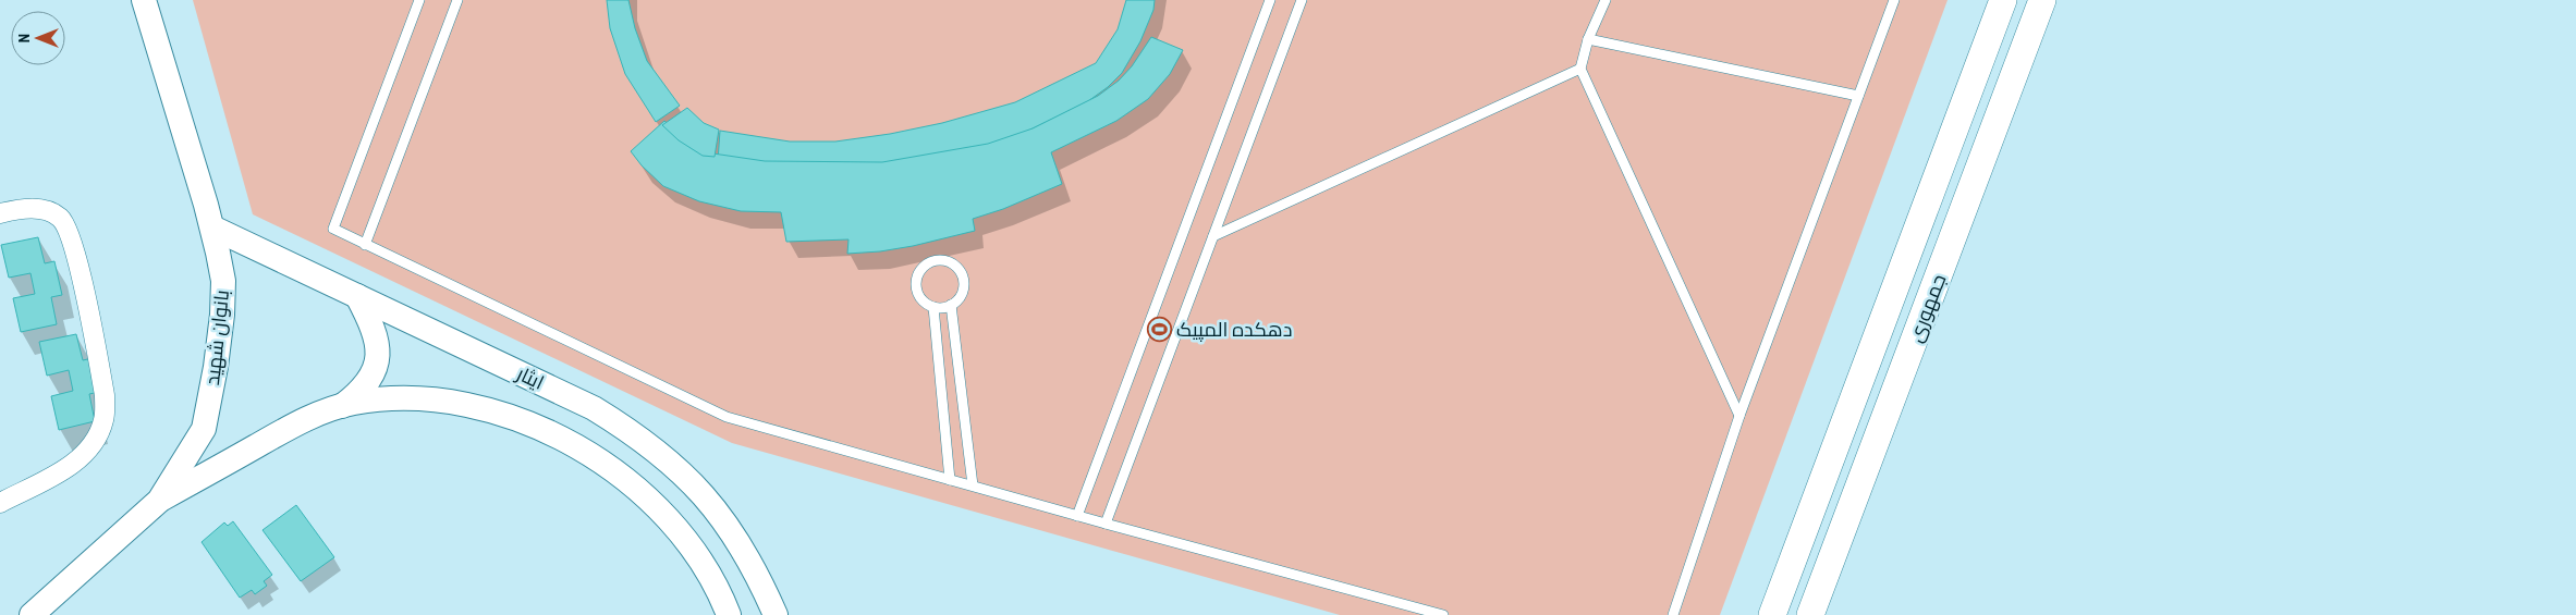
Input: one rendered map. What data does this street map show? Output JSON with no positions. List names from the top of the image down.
{
  "streets": {
    "main road": ["جمهوری"],
    "street": ["بانوان شهید", "ایثار"]
  },
  "crossings": [
    ["بانوان شهید", "ایثار"]
  ],
  "places": {
    "sports": ["دهکده المپیک"]
  },
  "north": "left"
}
